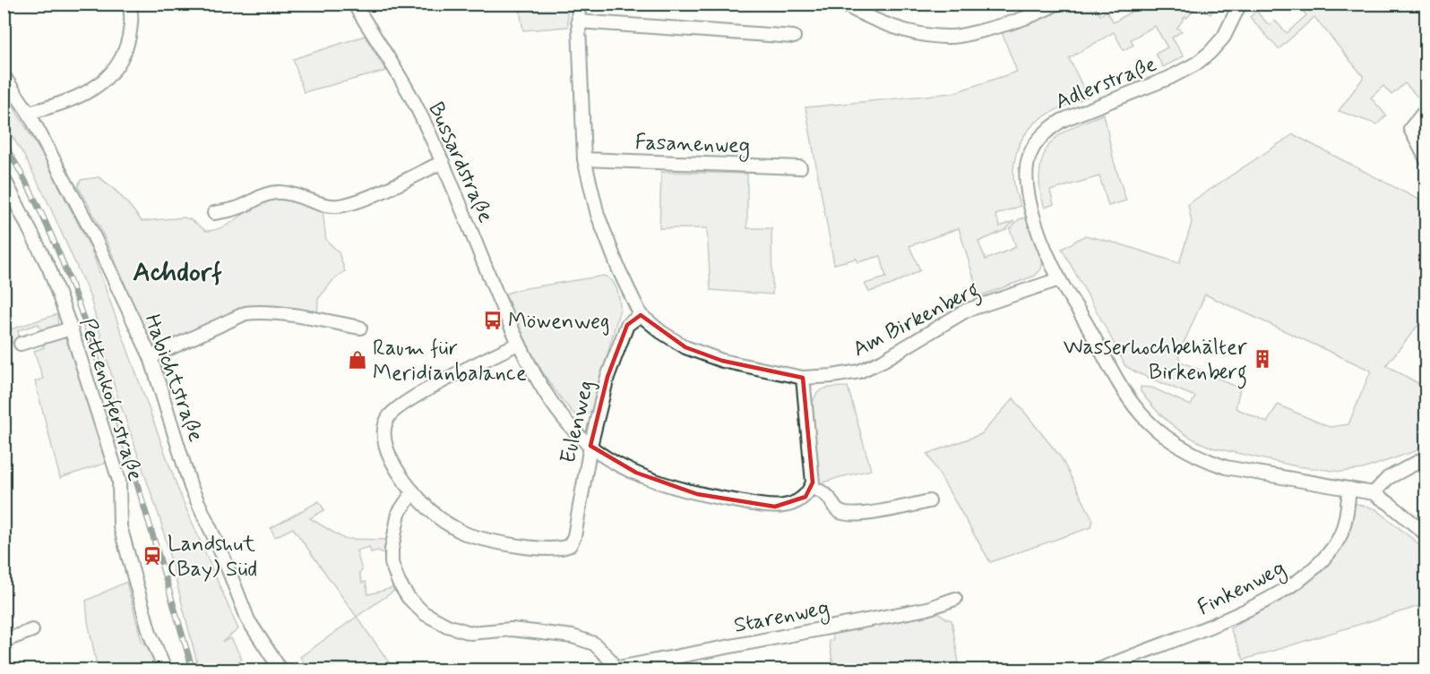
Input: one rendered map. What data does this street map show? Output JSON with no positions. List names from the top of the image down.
{
  "streets": {
    "street": [
      "Adlerstraße",
      "Fasanenweg",
      "Bussardstraße",
      "Am Birkenberg",
      "Habichtstraße",
      "Pettenkoferstraße",
      "Eulenweg",
      "Finkenweg",
      "Starenweg"
    ]
  },
  "crossings": [
    ["Adlerstraße", "Am Birkenberg"],
    ["Adlerstraße", "Finkenweg"],
    ["Fasanenweg", "Am Birkenberg"],
    ["Bussardstraße", "Eulenweg"],
    ["Am Birkenberg", "Eulenweg"]
  ],
  "districts": ["Achdorf"],
  "places": {
    "bus stop": ["Möwenweg"],
    "building": ["Wasserhochbehälter Birkenberg"],
    "shop": ["Raum für Meridianbalance"],
    "station": ["Landshut (Bay) Süd"]
  }
}
